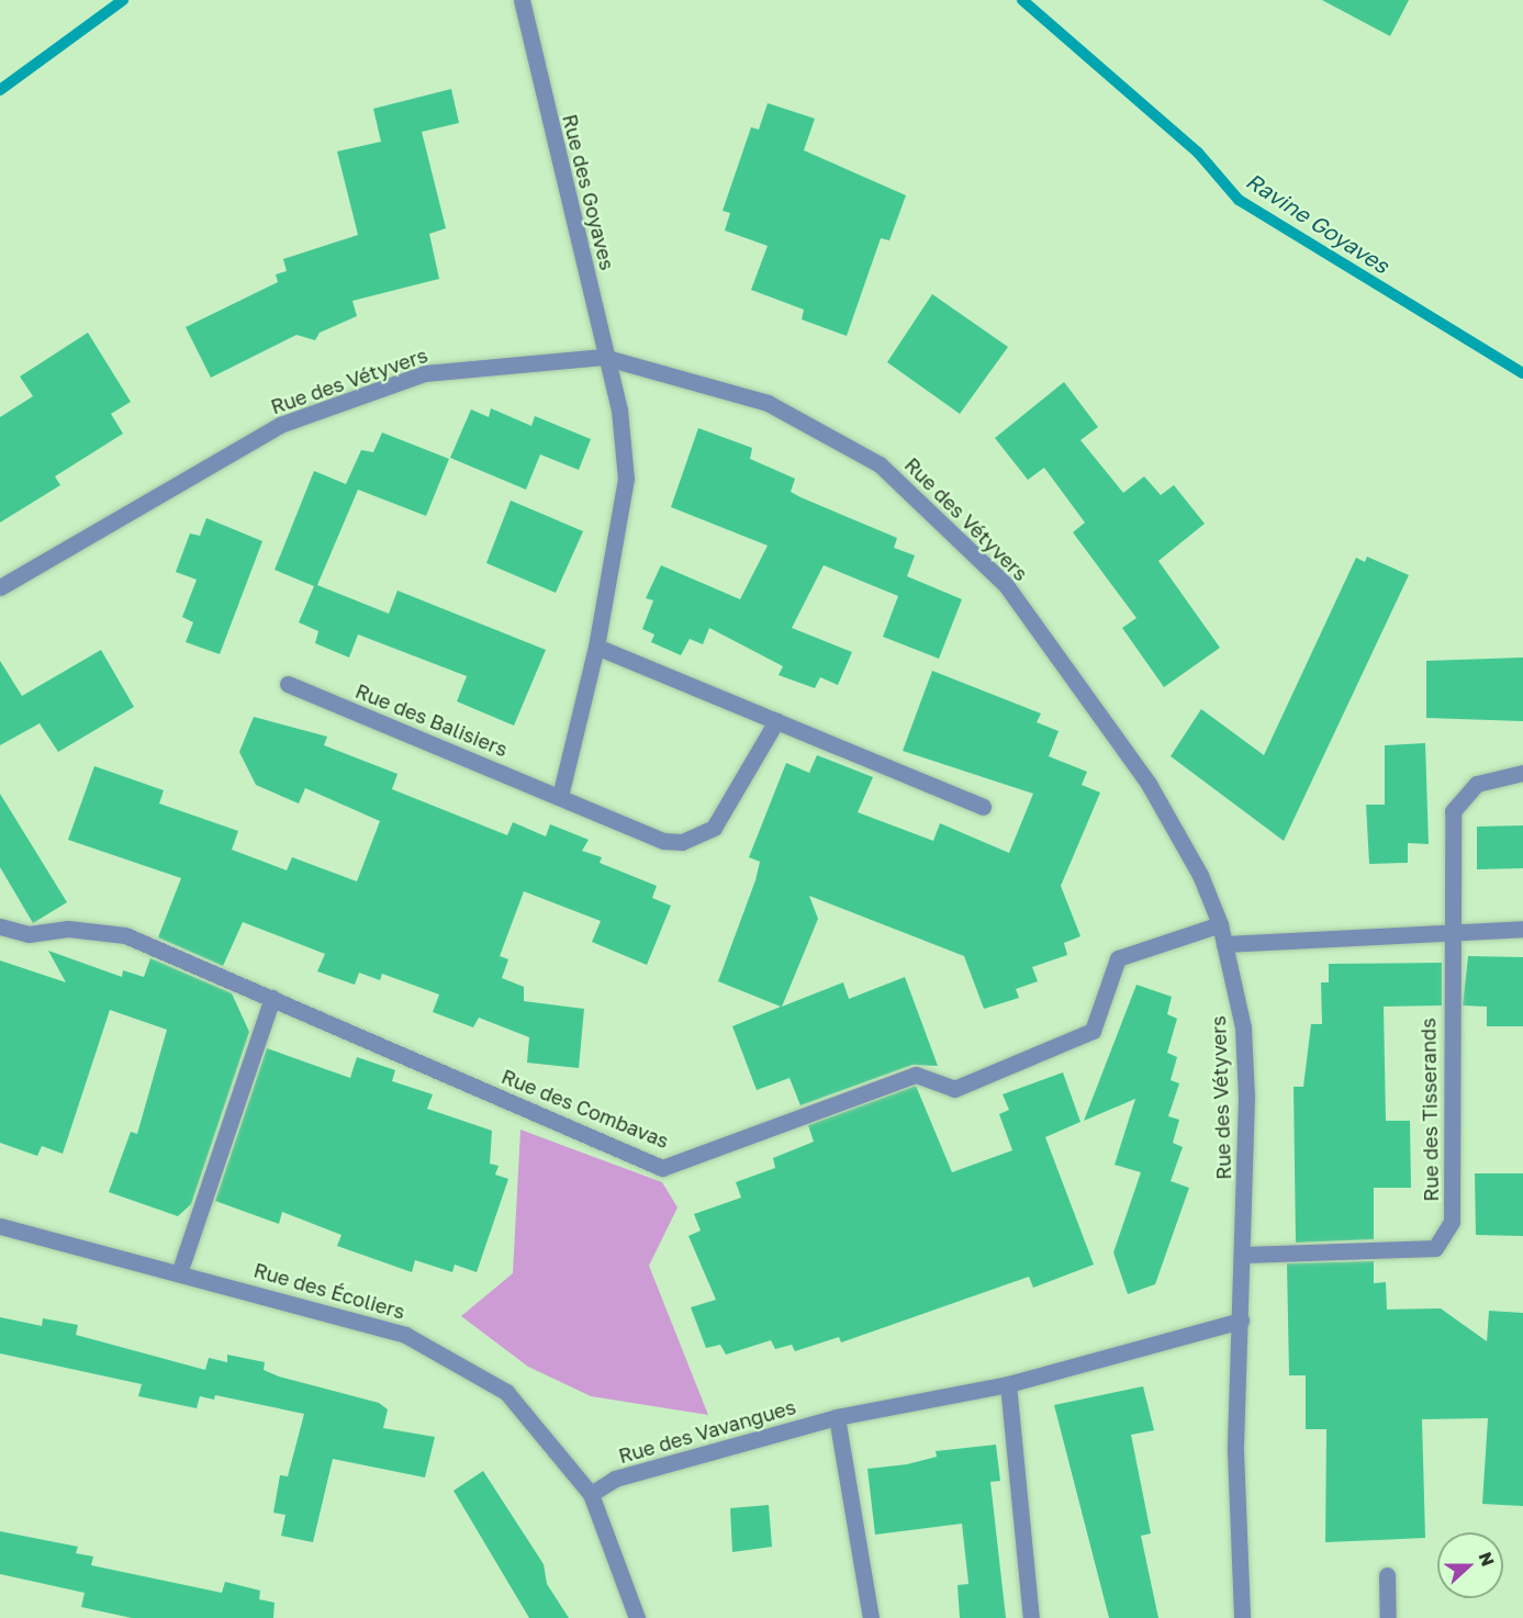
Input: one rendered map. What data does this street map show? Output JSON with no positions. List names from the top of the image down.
{
  "streets": {
    "street": [
      "Rue des Goyaves",
      "Rue des Vétyvers",
      "Rue des Balisiers",
      "Rue des Combavas",
      "Rue des Tisserands",
      "Rue des Écoliers",
      "Rue des Vavangues"
    ]
  },
  "crossings": [
    ["Rue des Goyaves", "Rue des Vétyvers"],
    ["Rue des Vétyvers", "Rue des Combavas"],
    ["Rue des Vétyvers", "Rue des Tisserands"],
    ["Rue des Vétyvers", "Rue des Vavangues"],
    ["Rue des Écoliers", "Rue des Vavangues"]
  ],
  "water": ["Ravine Goyaves"],
  "north": "right"
}
